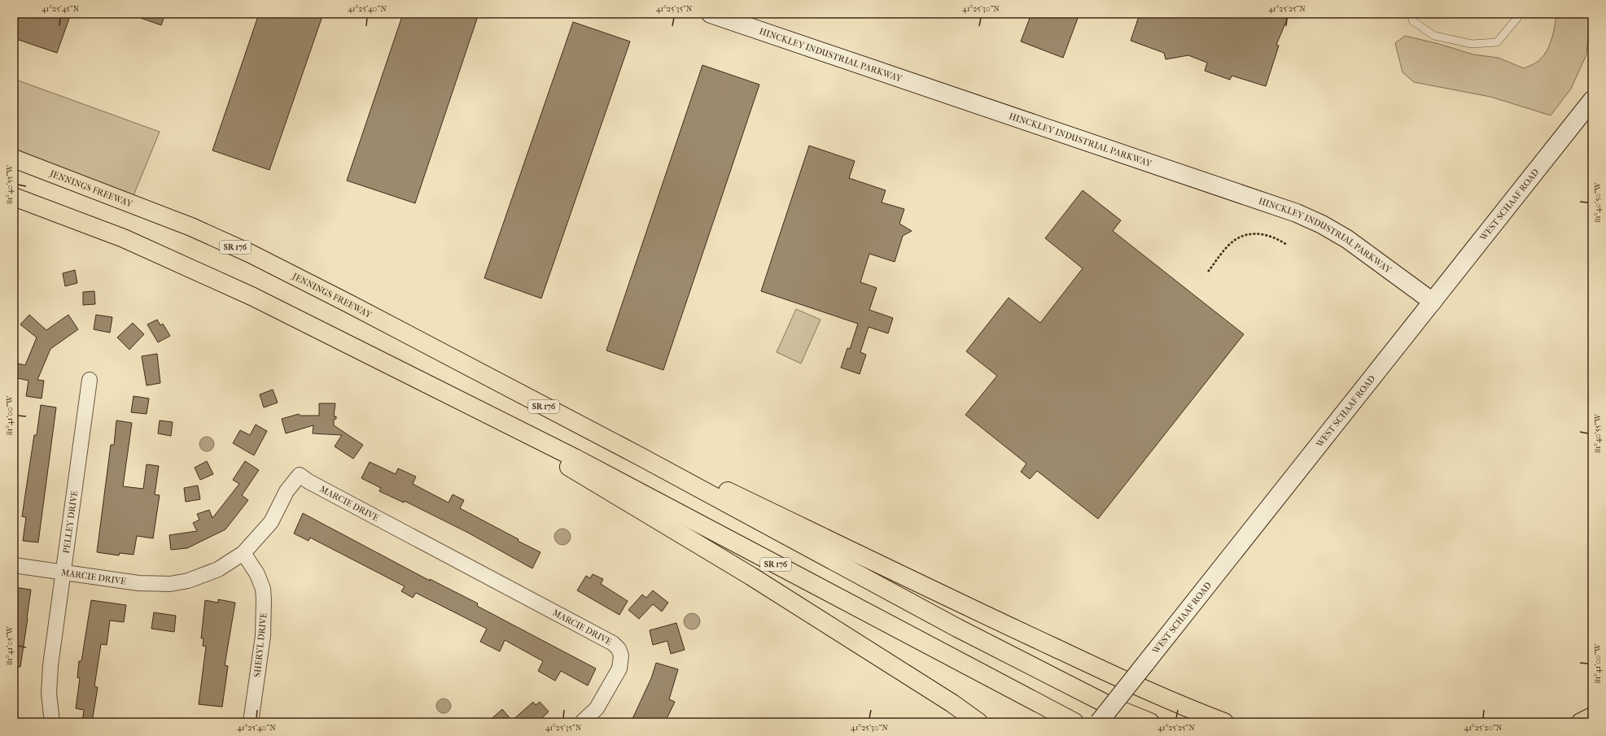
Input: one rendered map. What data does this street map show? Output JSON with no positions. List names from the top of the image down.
{
  "streets": {
    "highway": ["JENNINGS FREEWAY", "SR 176"],
    "street": [
      "HINCKLEY INDUSTRIAL PARKWAY",
      "WEST SCHAAF ROAD",
      "MARCIE DRIVE",
      "PELLEY DRIVE",
      "SHERYL DRIVE"
    ]
  },
  "crossings": [
    ["HINCKLEY INDUSTRIAL PARKWAY", "WEST SCHAAF ROAD"],
    ["JENNINGS FREEWAY", "SR 176"],
    ["MARCIE DRIVE", "PELLEY DRIVE"],
    ["MARCIE DRIVE", "SHERYL DRIVE"]
  ],
  "coordinates": [
    "41°25'45\"N",
    "41°25'40\"N",
    "41°25'35\"N",
    "41°25'30\"N",
    "41°25'25\"N",
    "81°40'55\"W",
    "81°40'50\"W",
    "81°41'00\"W",
    "81°41'05\"W",
    "41°25'20\"N"
  ]
}
